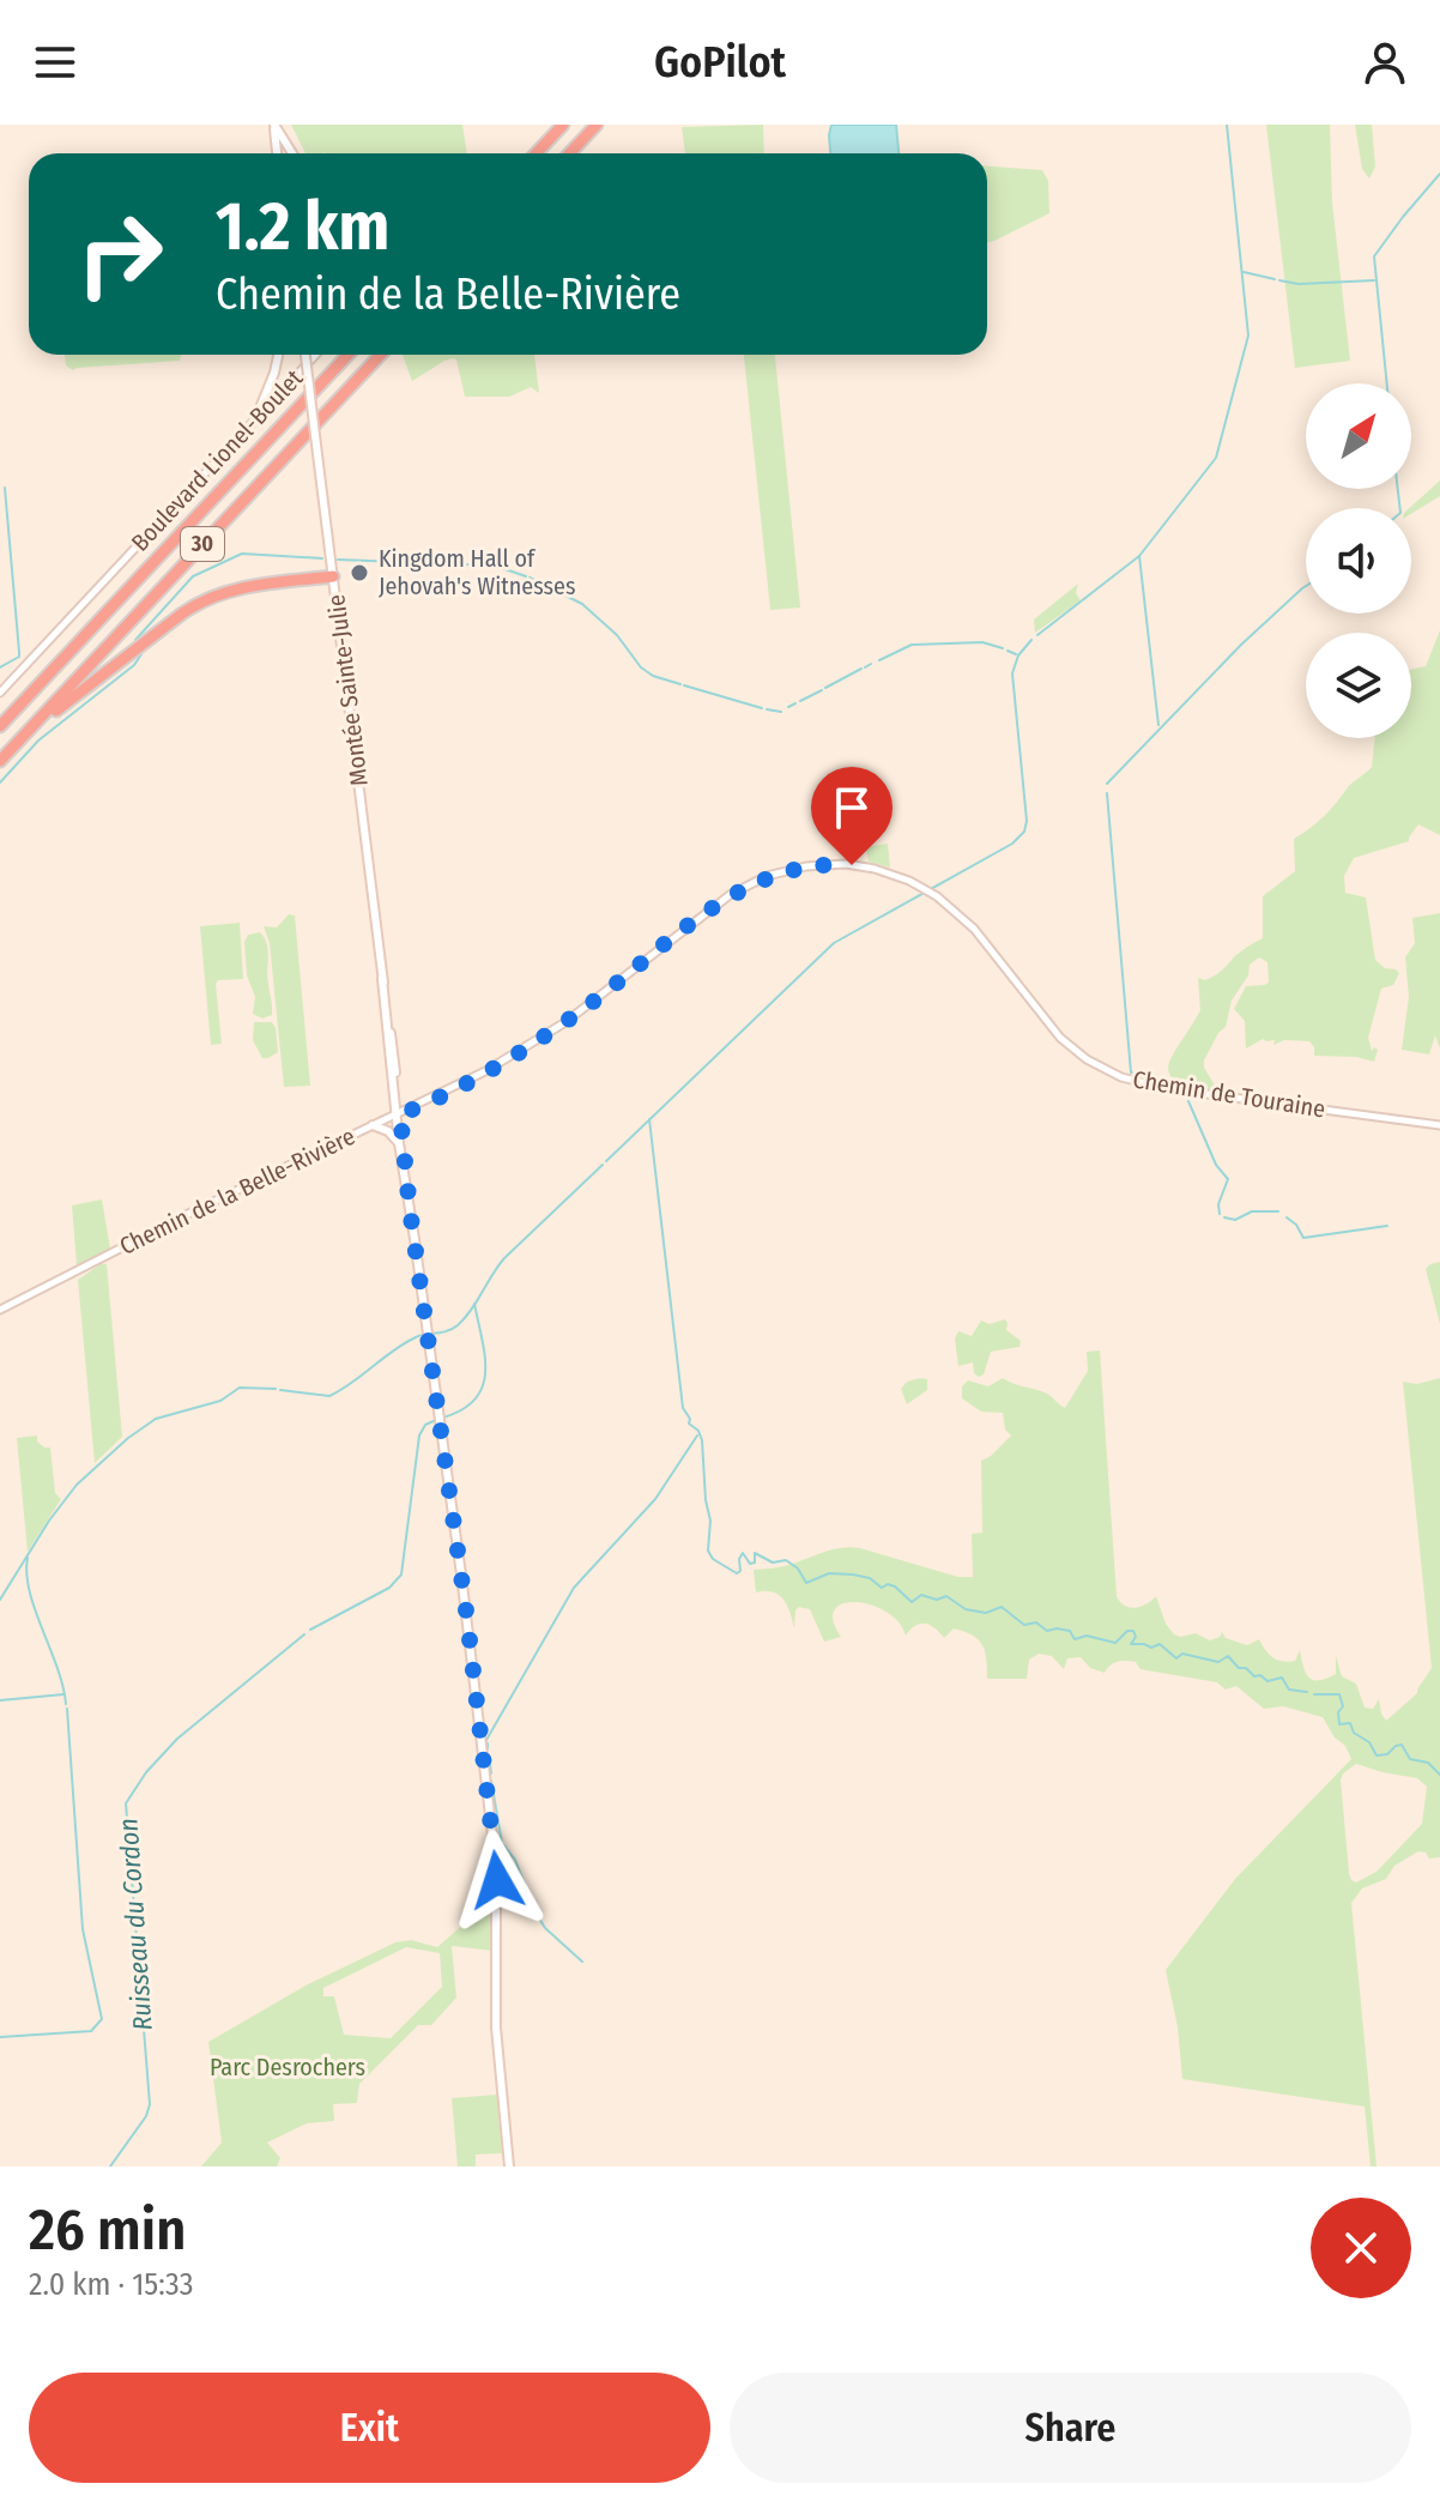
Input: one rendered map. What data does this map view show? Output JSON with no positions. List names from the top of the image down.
{
  "streets": {
    "highway": ["30"],
    "main road": ["Montée Sainte-Julie"],
    "street": ["Boulevard Lionel-Boulet", "Chemin de Touraine", "Chemin de la Belle-Rivière"]
  },
  "crossings": [
    ["Montée Sainte-Julie", "Chemin de la Belle-Rivière"],
    ["Chemin de Touraine", "Chemin de la Belle-Rivière"]
  ],
  "water": ["Ruisseau du Cordon"],
  "parks": ["Parc Desrochers"],
  "places": ["Kingdom Hall of Jehovah's Witnesses"],
  "north": "top right",
  "page": {
    "header": "GoPilot",
    "turn": ["1.2 km", "Chemin de la Belle-Rivière"],
    "heading": ["26 min", "2.0 km · 15:33"],
    "buttons": ["Exit", "Share"]
  }
}
